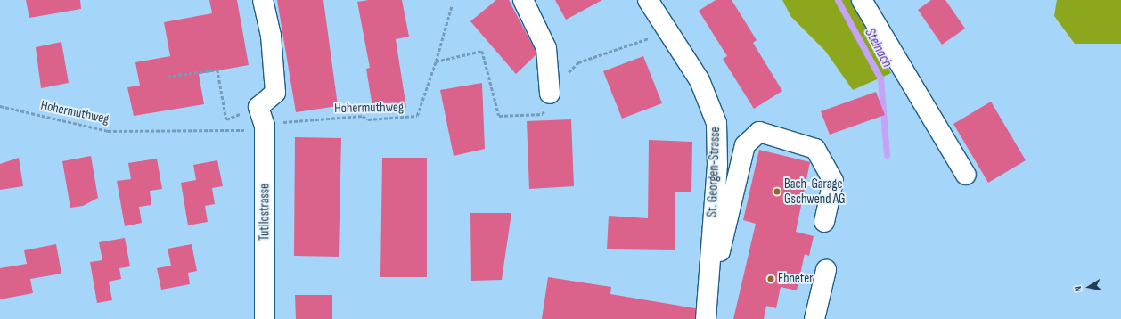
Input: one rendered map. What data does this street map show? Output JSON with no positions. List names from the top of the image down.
{
  "streets": {
    "street": ["St. Georgen-Strasse", "Tutilostrasse"],
    "path": ["Hohermuthweg"]
  },
  "crossings": [
    ["Hohermuthweg", "Tutilostrasse"]
  ],
  "water": ["Steinach"],
  "places": ["Bach-Garage Gschwend AG", "Ebneter"],
  "north": "left"
}
